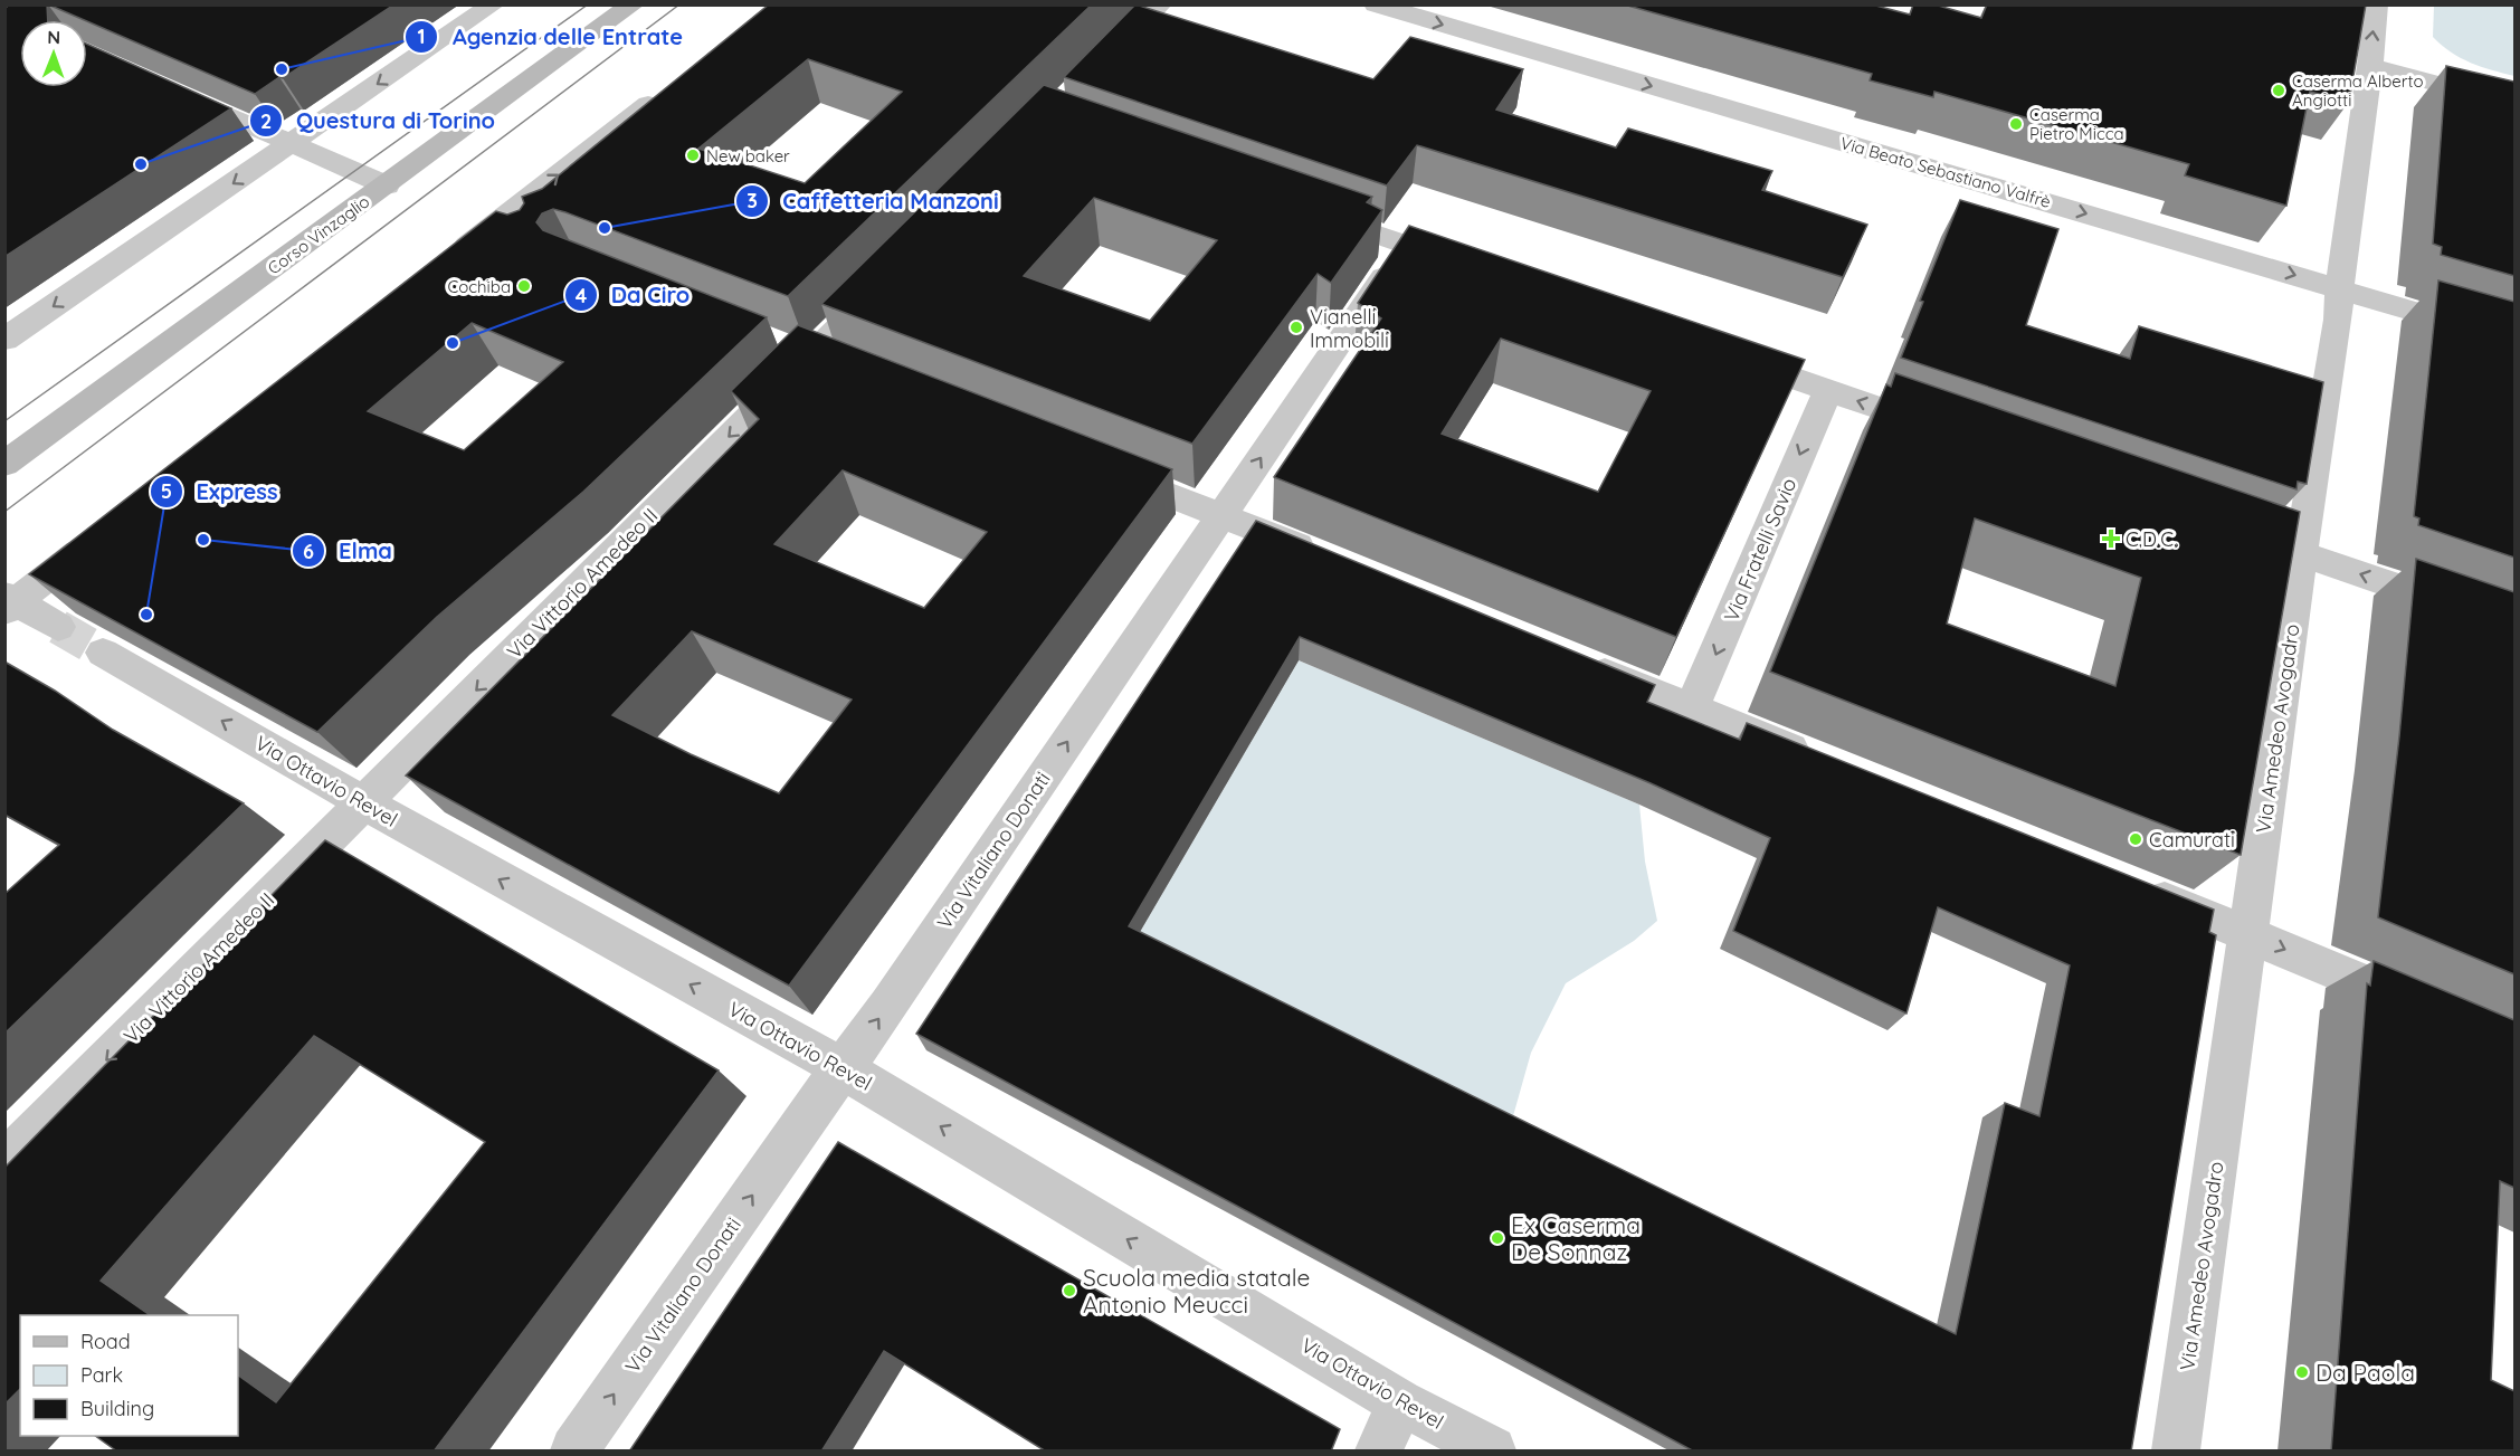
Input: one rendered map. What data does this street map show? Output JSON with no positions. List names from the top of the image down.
{
  "streets": {
    "main road": ["Corso Vinzaglio"],
    "street": [
      "Via Beato Sebastiano Valfrè",
      "Via Fratelli Savio",
      "Via Vittorio Amedeo II",
      "Via Amedeo Avogadro",
      "Via Ottavio Revel",
      "Via Vitaliano Donati"
    ]
  },
  "crossings": [
    ["Via Beato Sebastiano Valfrè", "Via Amedeo Avogadro"],
    ["Via Vittorio Amedeo II", "Via Ottavio Revel"],
    ["Via Ottavio Revel", "Via Vitaliano Donati"]
  ],
  "one_way": [
    "Via Fratelli Savio",
    "Via Vittorio Amedeo II",
    "Via Ottavio Revel",
    "Via Vitaliano Donati"
  ],
  "places": {
    "other": [
      "Agenzia delle Entrate",
      "Caserma Alberto Angiotti",
      "Caserma Pietro Micca",
      "New baker",
      "Questura di Torino",
      "Caffetteria Manzoni",
      "Cochiba",
      "Vianelli Immobili",
      "Da Ciro",
      "Elma",
      "Express",
      "Camurati",
      "Ex Caserma De Sonnaz",
      "Scuola media statale Antonio Meucci",
      "Da Paola"
    ],
    "health": ["C.D.C."]
  },
  "legend": ["Road", "Park", "Building"],
  "north": "top"
}
